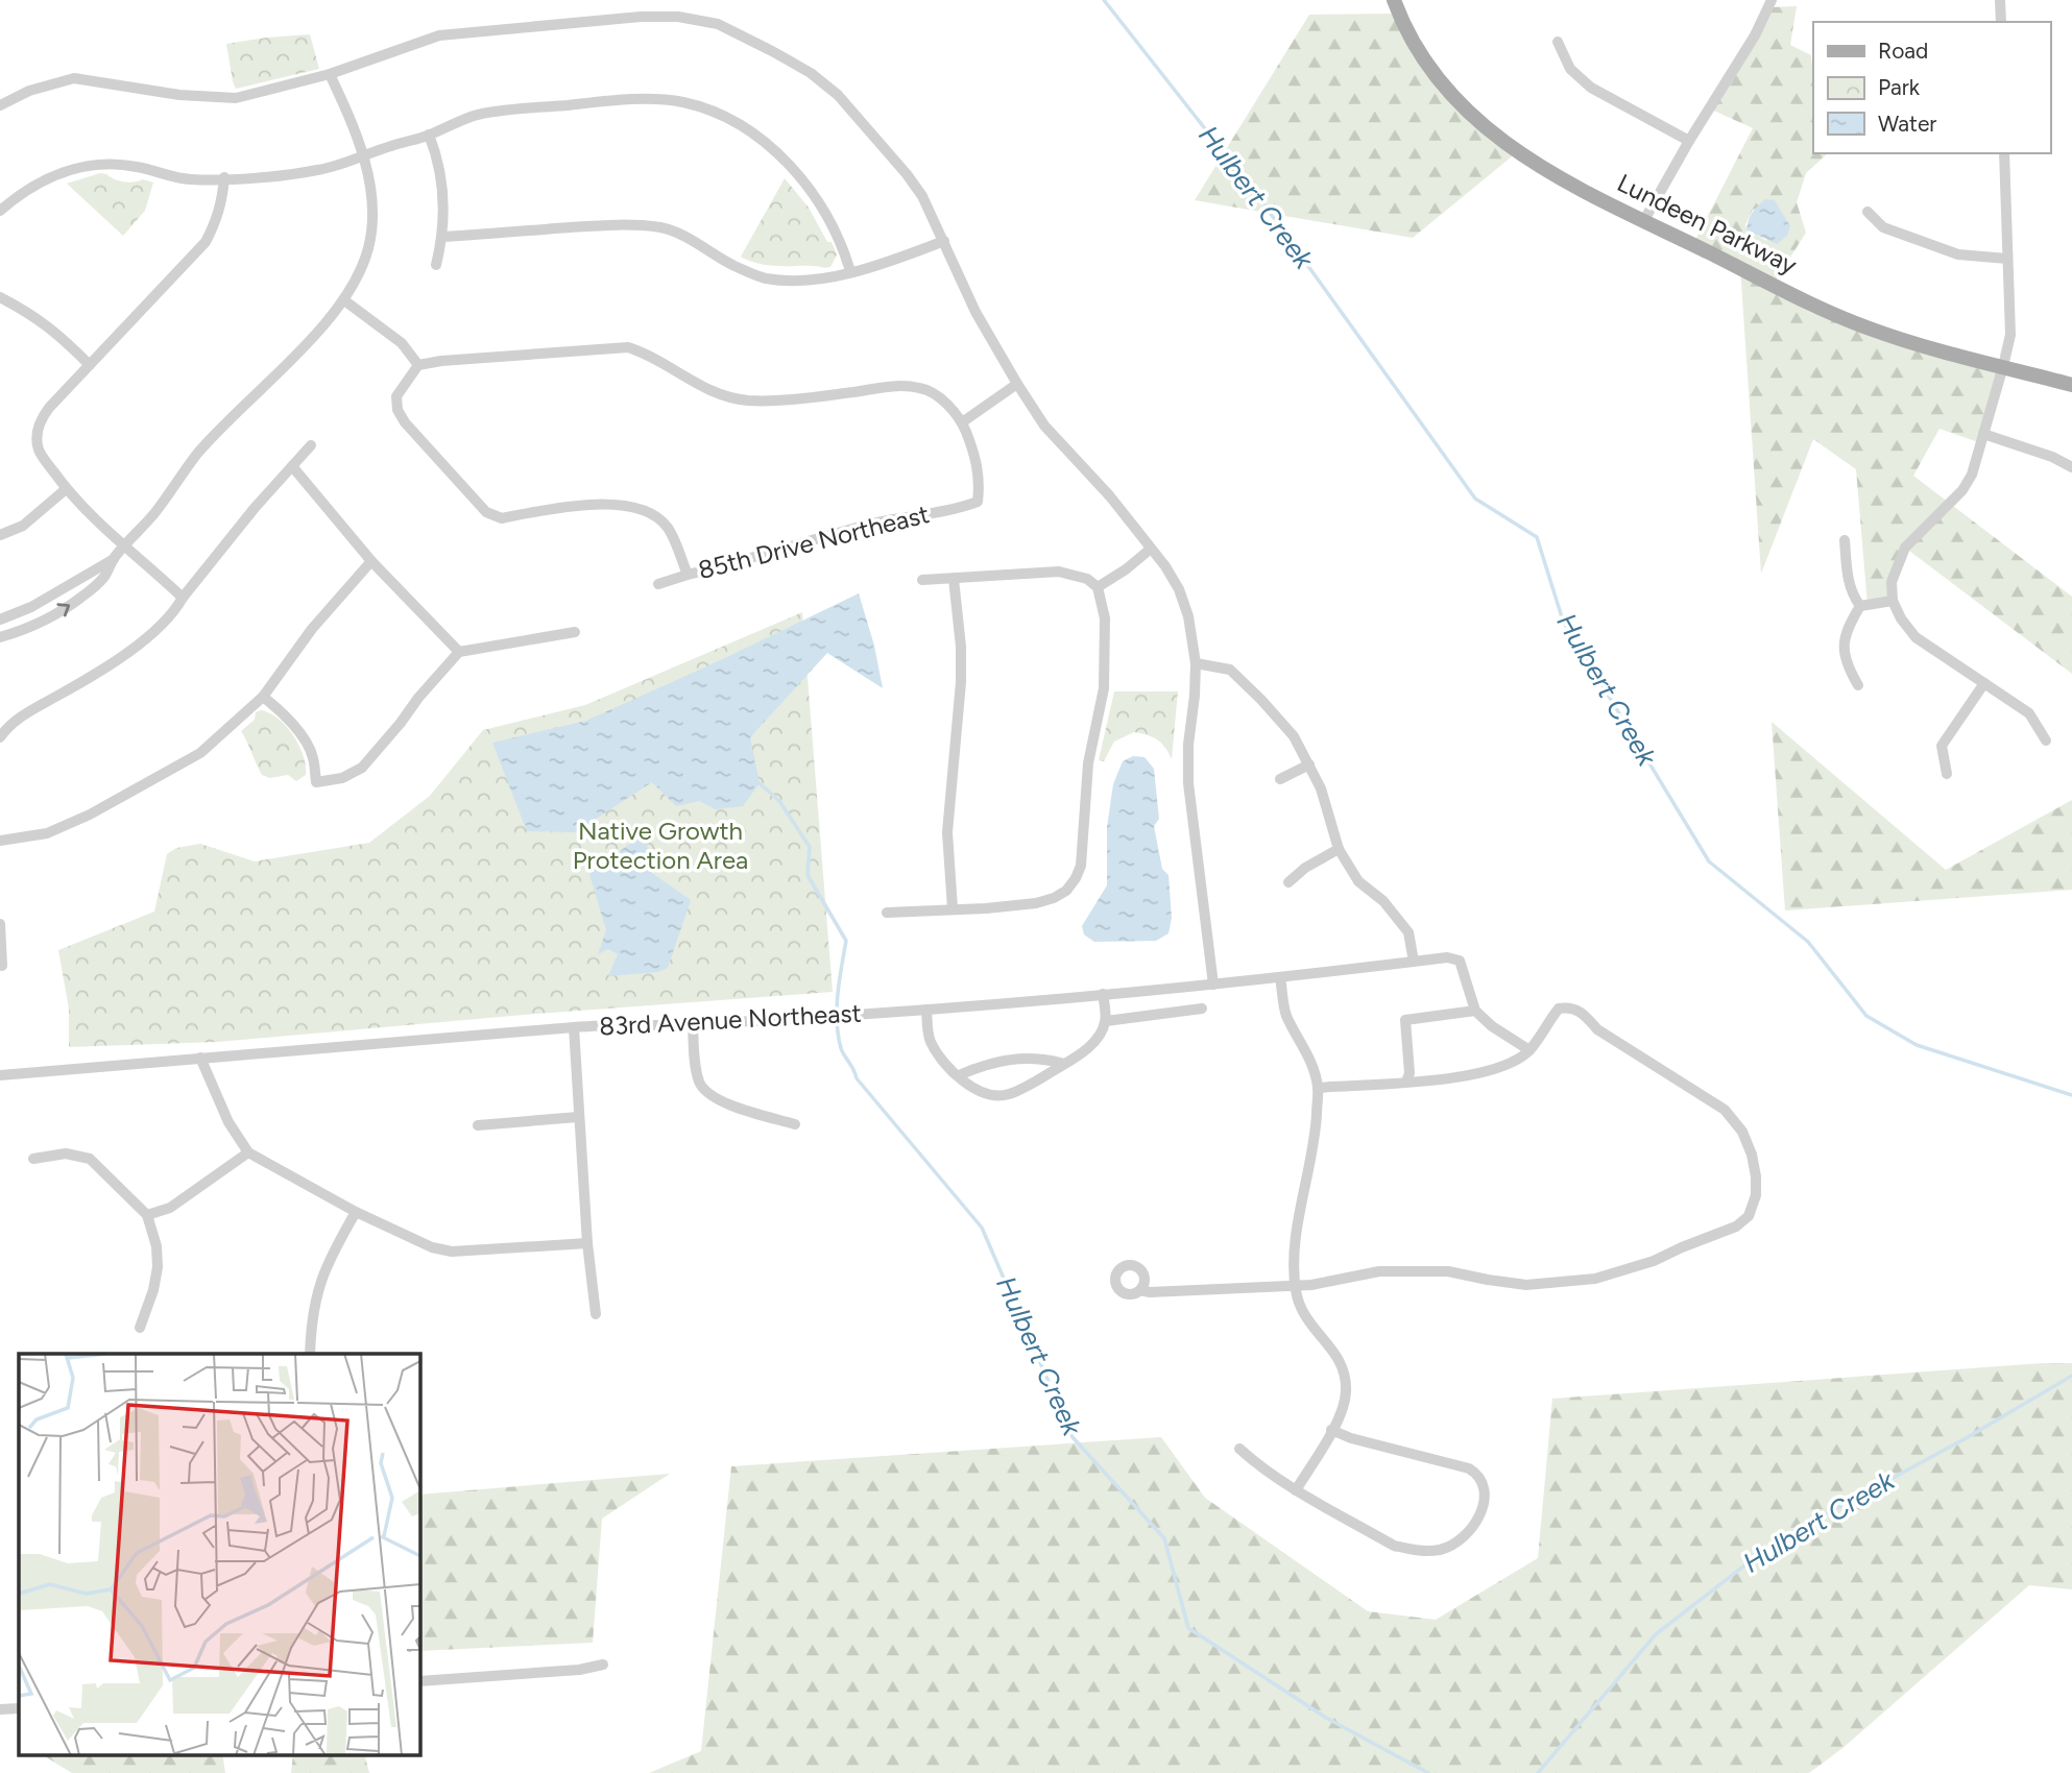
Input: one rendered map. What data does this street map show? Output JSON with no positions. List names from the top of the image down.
{
  "streets": {
    "main road": ["Lundeen Parkway"],
    "street": ["85th Drive Northeast", "83rd Avenue Northeast"]
  },
  "water": ["Hulbert Creek"],
  "parks": ["Native Growth Protection Area"],
  "legend": ["Road", "Park", "Water"]
}
